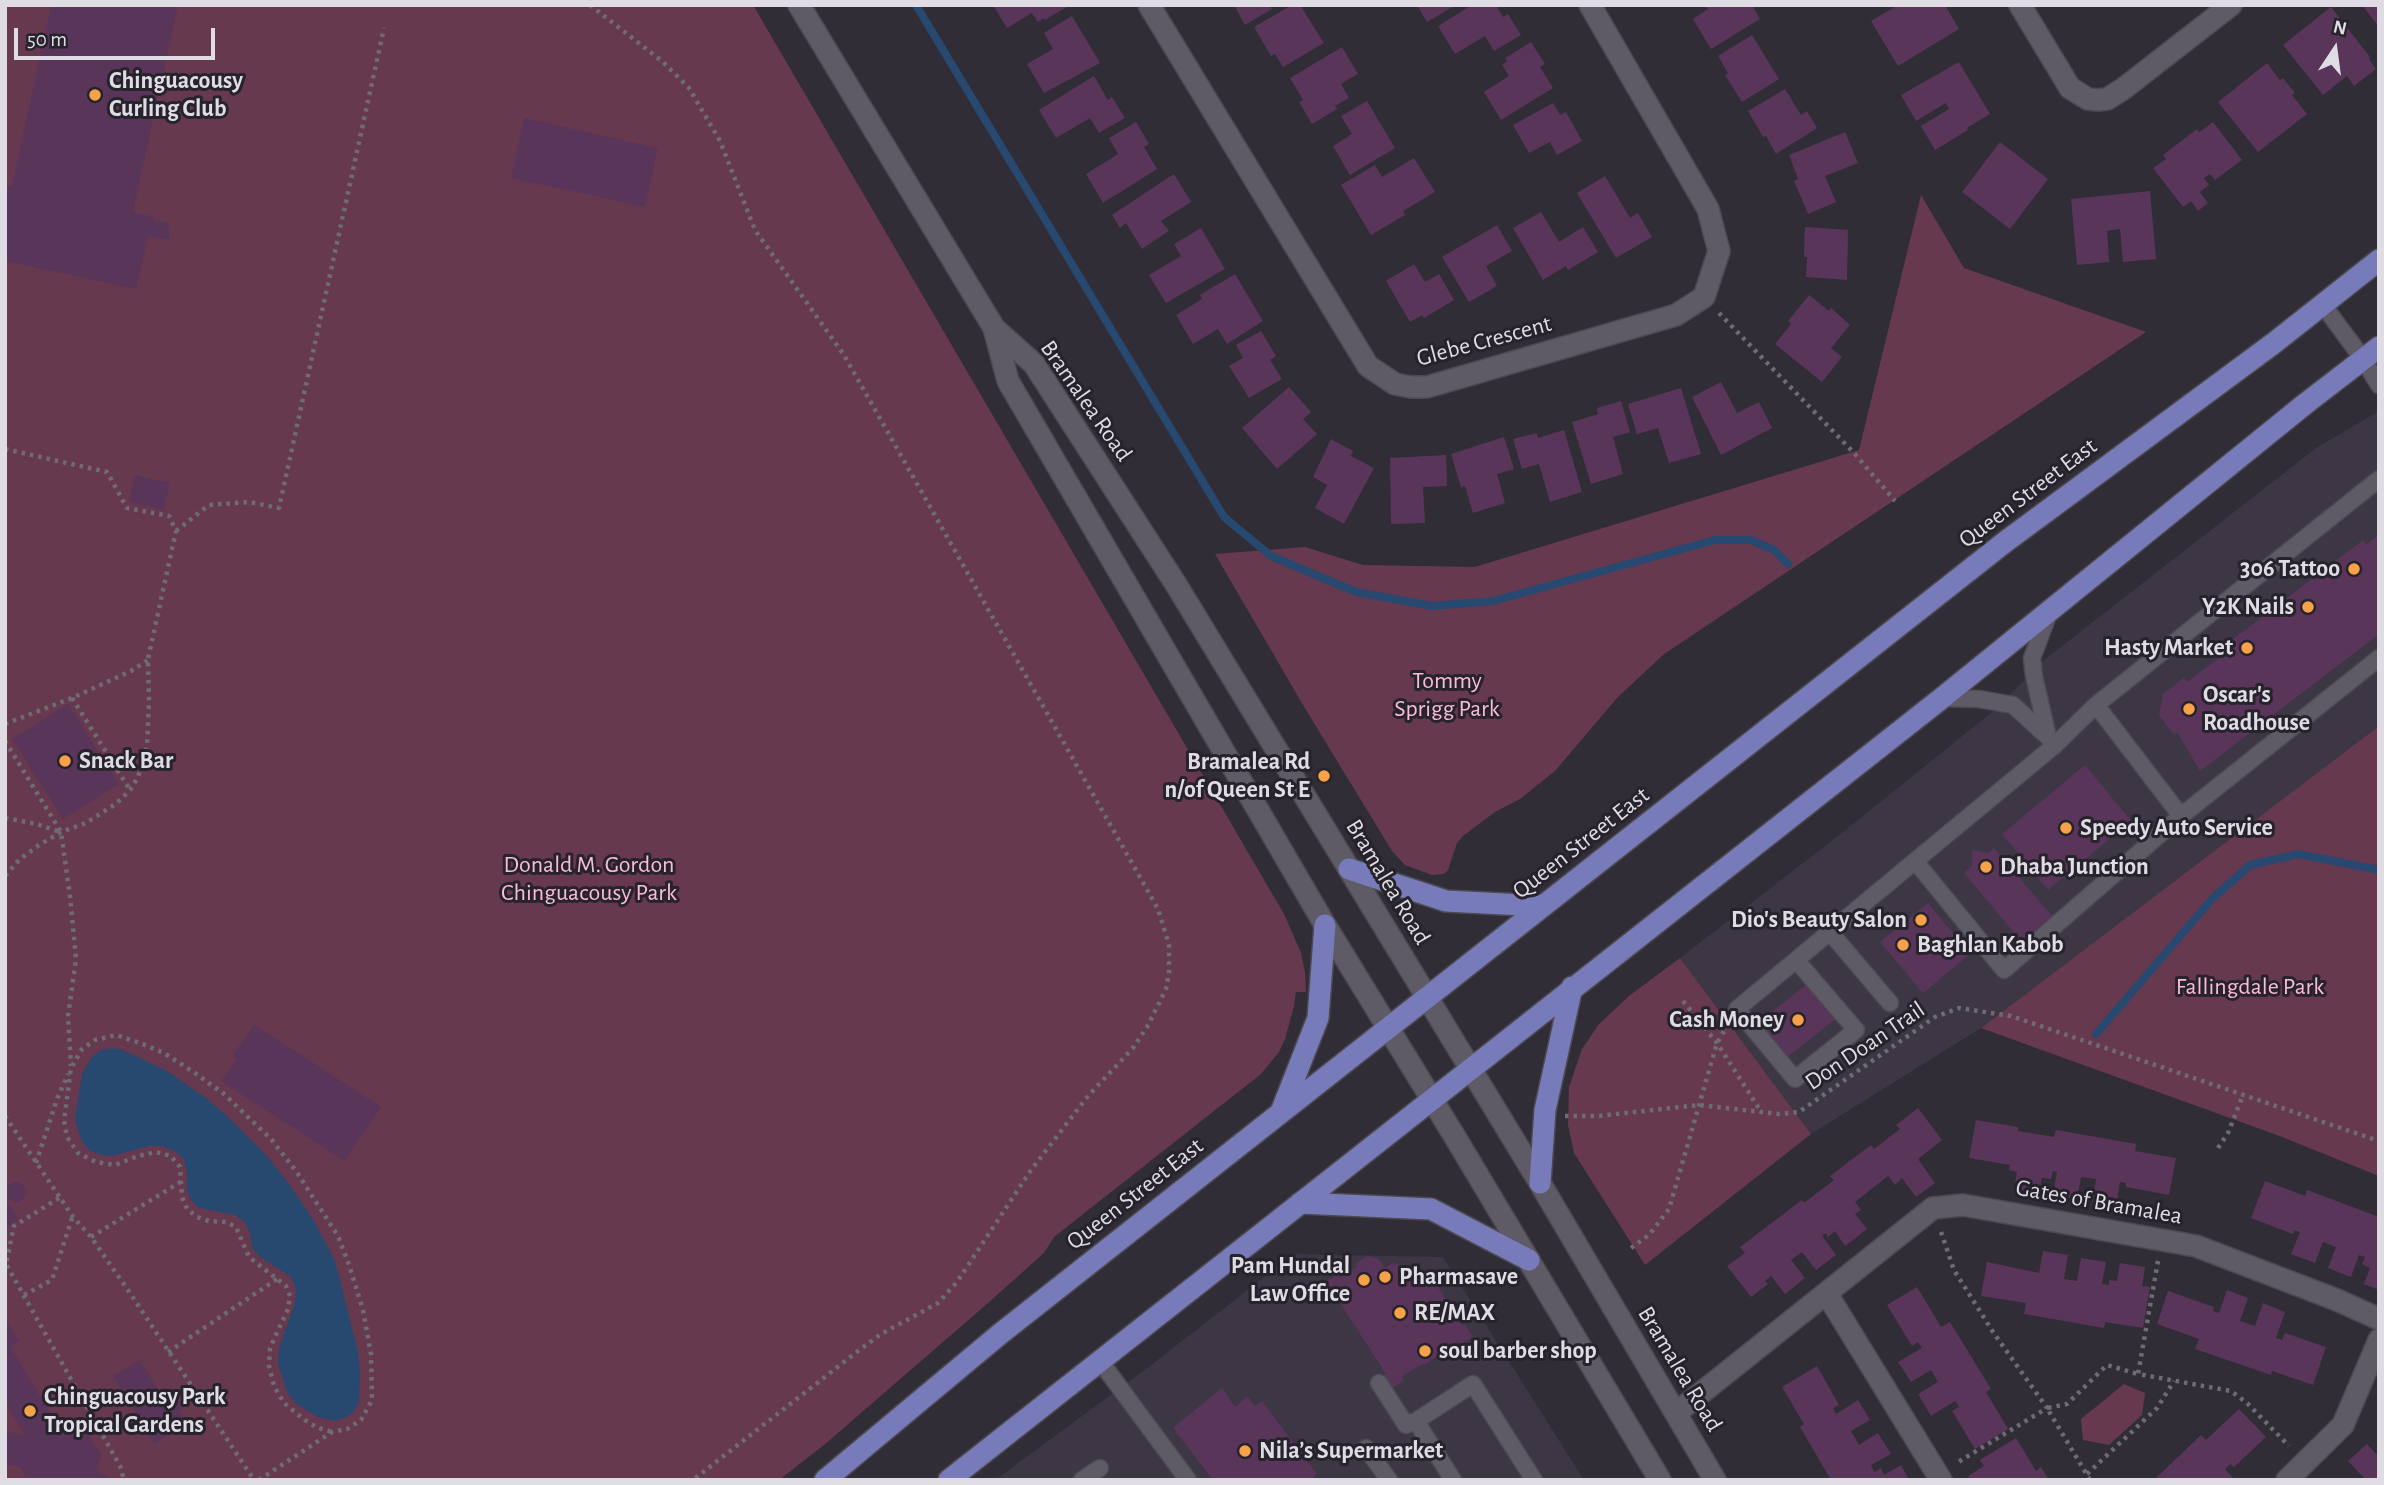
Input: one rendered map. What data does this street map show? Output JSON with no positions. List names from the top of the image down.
{
  "streets": {
    "main road": [
      "Glebe Crescent",
      "Bramalea Road",
      "Queen Street East",
      "Gates of Bramalea"
    ],
    "path": ["Don Doan Trail"]
  },
  "crossings": [
    ["Bramalea Road", "Queen Street East"]
  ],
  "parks": ["Tommy Sprigg Park", "Donald M. Gordon Chinguacousy Park", "Fallingdale Park"],
  "places": [
    "Chinguacousy Curling Club",
    "306 Tattoo",
    "Y2K Nails",
    "Hasty Market",
    "Oscar's Roadhouse",
    "Snack Bar",
    "Bramalea Rd n/of Queen St E",
    "Speedy Auto Service",
    "Dhaba Junction",
    "Dio's Beauty Salon",
    "Baghlan Kabob",
    "Cash Money",
    "Pharmasave",
    "Pam Hundal Law Office",
    "RE/MAX",
    "soul barber shop",
    "Chinguacousy Park Tropical Gardens",
    "Nila’s Supermarket"
  ],
  "scale_bar": "50 m",
  "north": "top"
}
